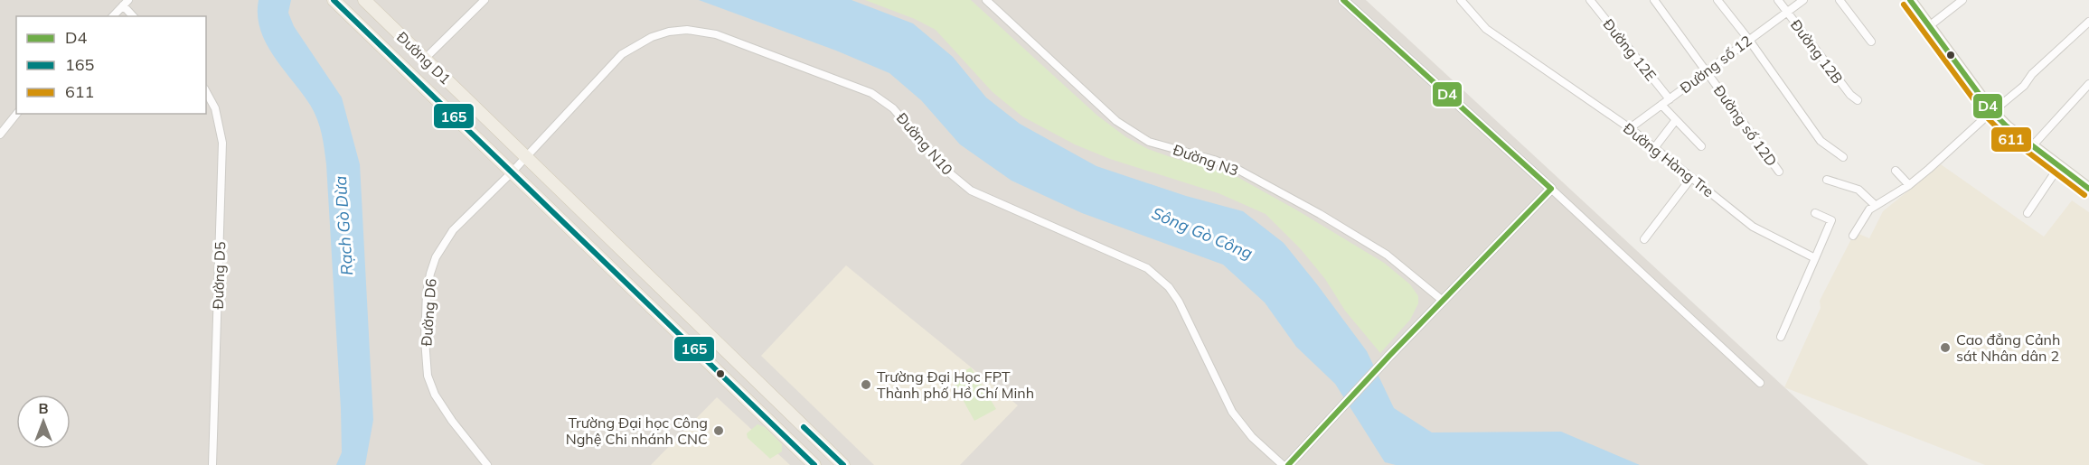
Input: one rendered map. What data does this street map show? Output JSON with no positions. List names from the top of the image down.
{
  "streets": {
    "main road": ["Đường D1"],
    "street": [
      "Đường 12E",
      "Đường 12B",
      "Đường số 12",
      "Đường số 12D",
      "Đường N10",
      "Đường N3",
      "Đường Hàng Tre",
      "Đường D5",
      "Đường D6"
    ]
  },
  "crossings": [
    ["Đường 12E", "Đường số 12"],
    ["Đường 12B", "Đường số 12"],
    ["Đường D1", "Đường N10"],
    ["Đường D1", "Đường D6"],
    ["Đường số 12", "Đường số 12D"],
    ["Đường số 12", "Đường Hàng Tre"],
    ["Đường N10", "Đường D6"]
  ],
  "water": ["Rạch Gò Dừa", "Sông Gò Công"],
  "places": ["Cao đẳng Cảnh sát Nhân dân 2", "Trường Đại Học FPT Thành phố Hồ Chí Minh", "Trường Đại học Công Nghệ Chi nhánh CNC"],
  "lines": ["transit line D4", "transit line 165", "transit line 611"],
  "legend": ["D4", "165", "611"],
  "north": "top"
}
